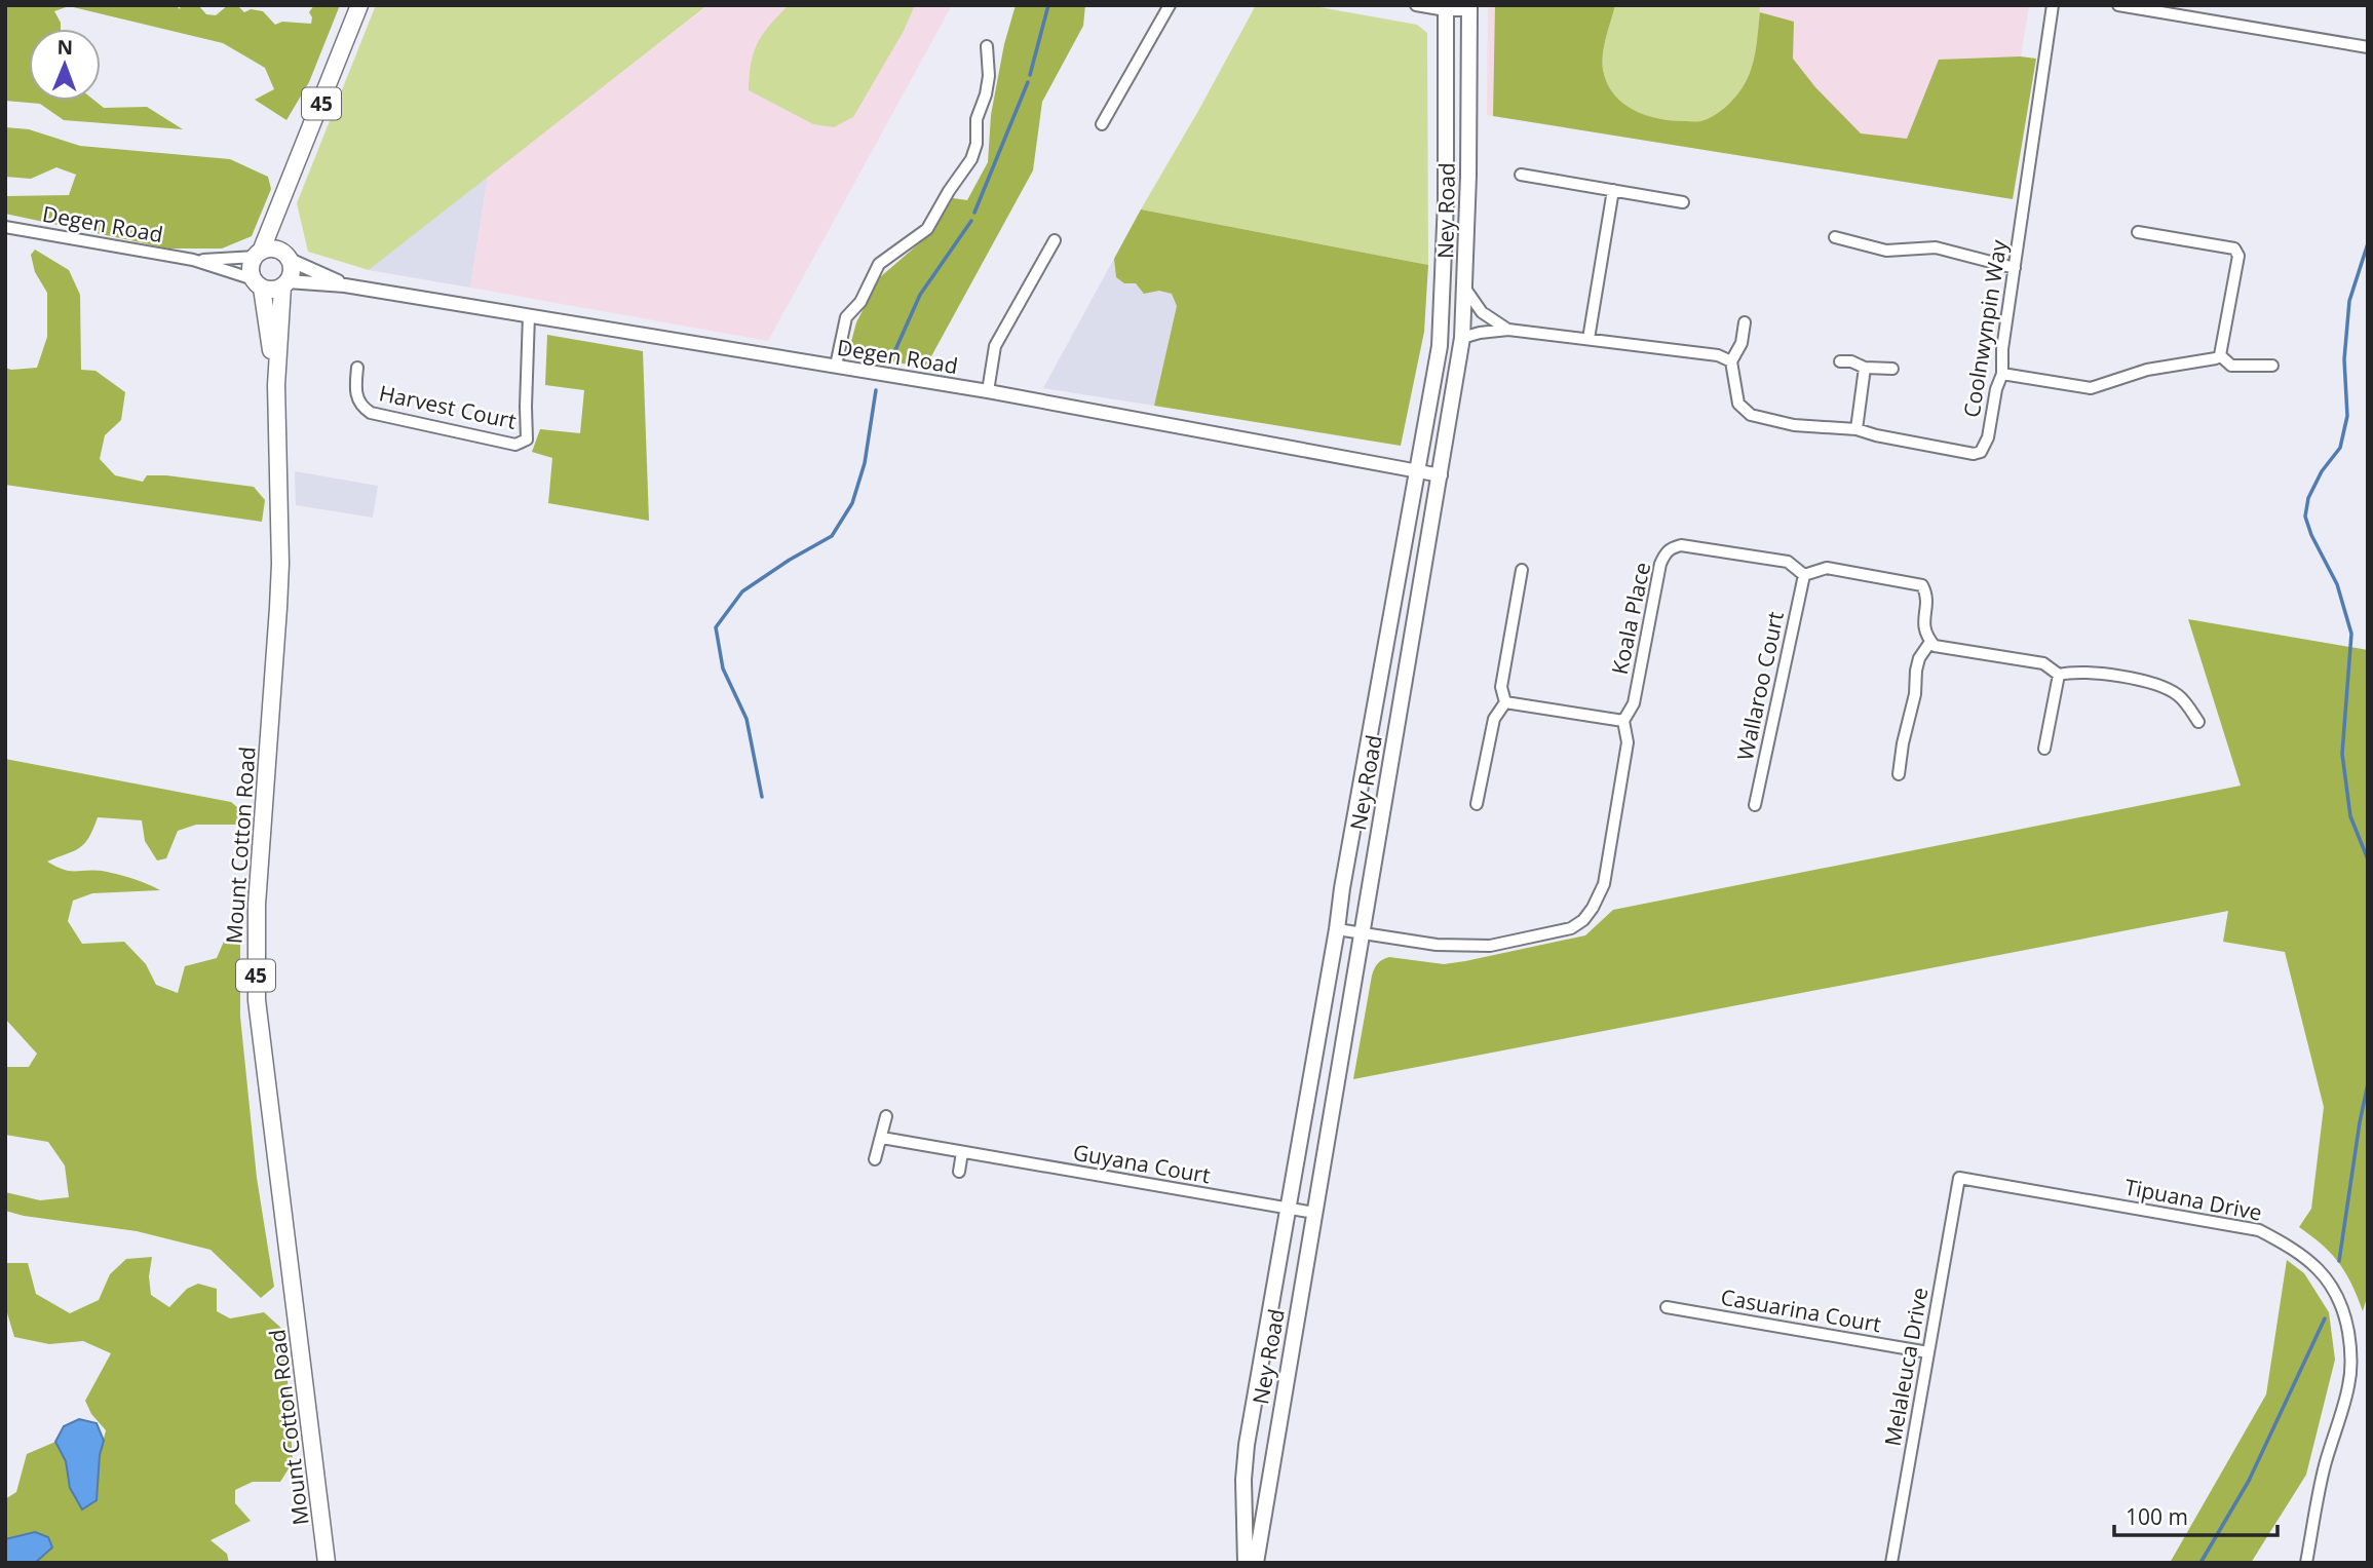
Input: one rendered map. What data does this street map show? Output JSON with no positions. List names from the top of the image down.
{
  "streets": {
    "main road": ["45", "Ney Road", "Mount Cotton Road"],
    "street": [
      "Degen Road",
      "Coolnwynpin Way",
      "Harvest Court",
      "Koala Place",
      "Wallaroo Court",
      "Guyana Court",
      "Tipuana Drive",
      "Casuarina Court",
      "Melaleuca Drive"
    ]
  },
  "crossings": [
    ["45", "Degen Road"],
    ["45", "Mount Cotton Road"],
    ["Ney Road", "Degen Road"],
    ["Ney Road", "Koala Place"],
    ["Ney Road", "Guyana Court"],
    ["Degen Road", "Harvest Court"],
    ["Degen Road", "Mount Cotton Road"],
    ["Koala Place", "Wallaroo Court"],
    ["Tipuana Drive", "Melaleuca Drive"],
    ["Casuarina Court", "Melaleuca Drive"]
  ],
  "scale_bar": "100 m",
  "north": "top"
}
